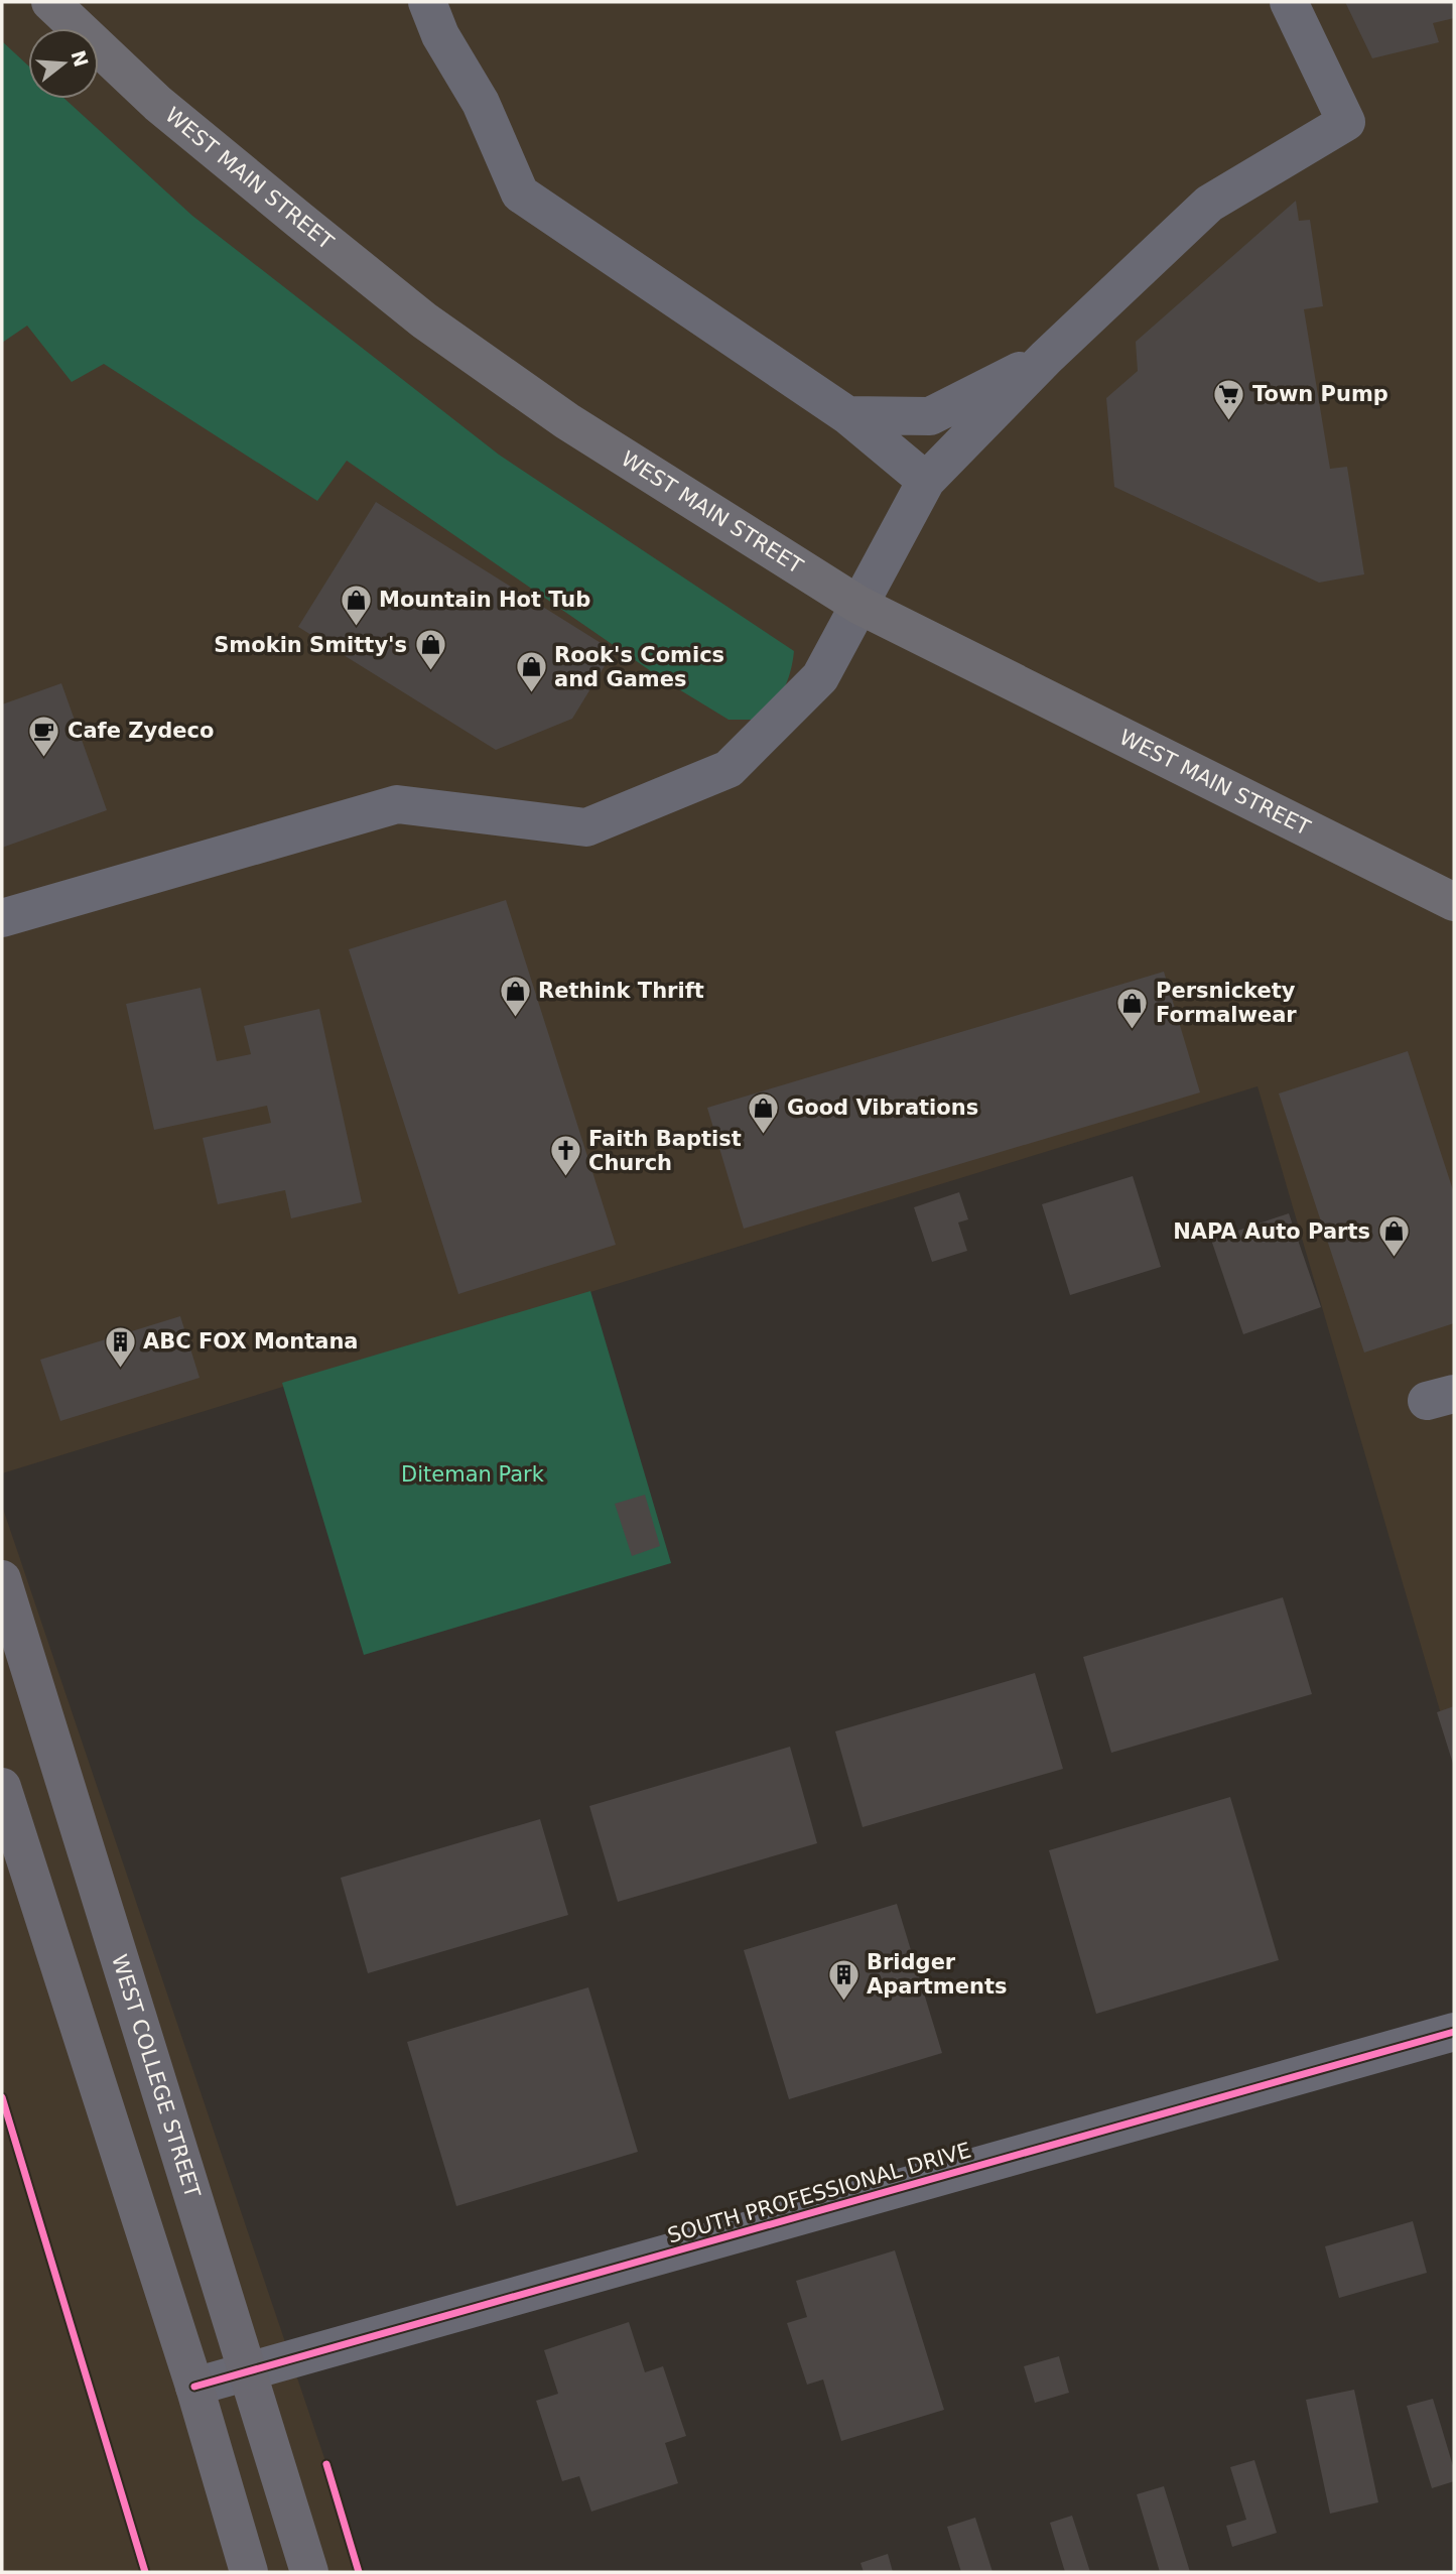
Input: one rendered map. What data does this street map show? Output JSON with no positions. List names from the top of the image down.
{
  "streets": {
    "highway": ["WEST MAIN STREET"],
    "main road": ["WEST COLLEGE STREET"],
    "street": ["SOUTH PROFESSIONAL DRIVE"]
  },
  "crossings": [
    ["WEST COLLEGE STREET", "SOUTH PROFESSIONAL DRIVE"]
  ],
  "parks": ["Diteman Park"],
  "places": {
    "supermarket": ["Town Pump"],
    "shop": [
      "Mountain Hot Tub",
      "Smokin Smitty's",
      "Rook's Comics and Games",
      "Rethink Thrift",
      "Persnickety Formalwear",
      "Good Vibrations",
      "NAPA Auto Parts"
    ],
    "cafe": ["Cafe Zydeco"],
    "church": ["Faith Baptist Church"],
    "building": ["ABC FOX Montana", "Bridger Apartments"]
  },
  "north": "right"
}
